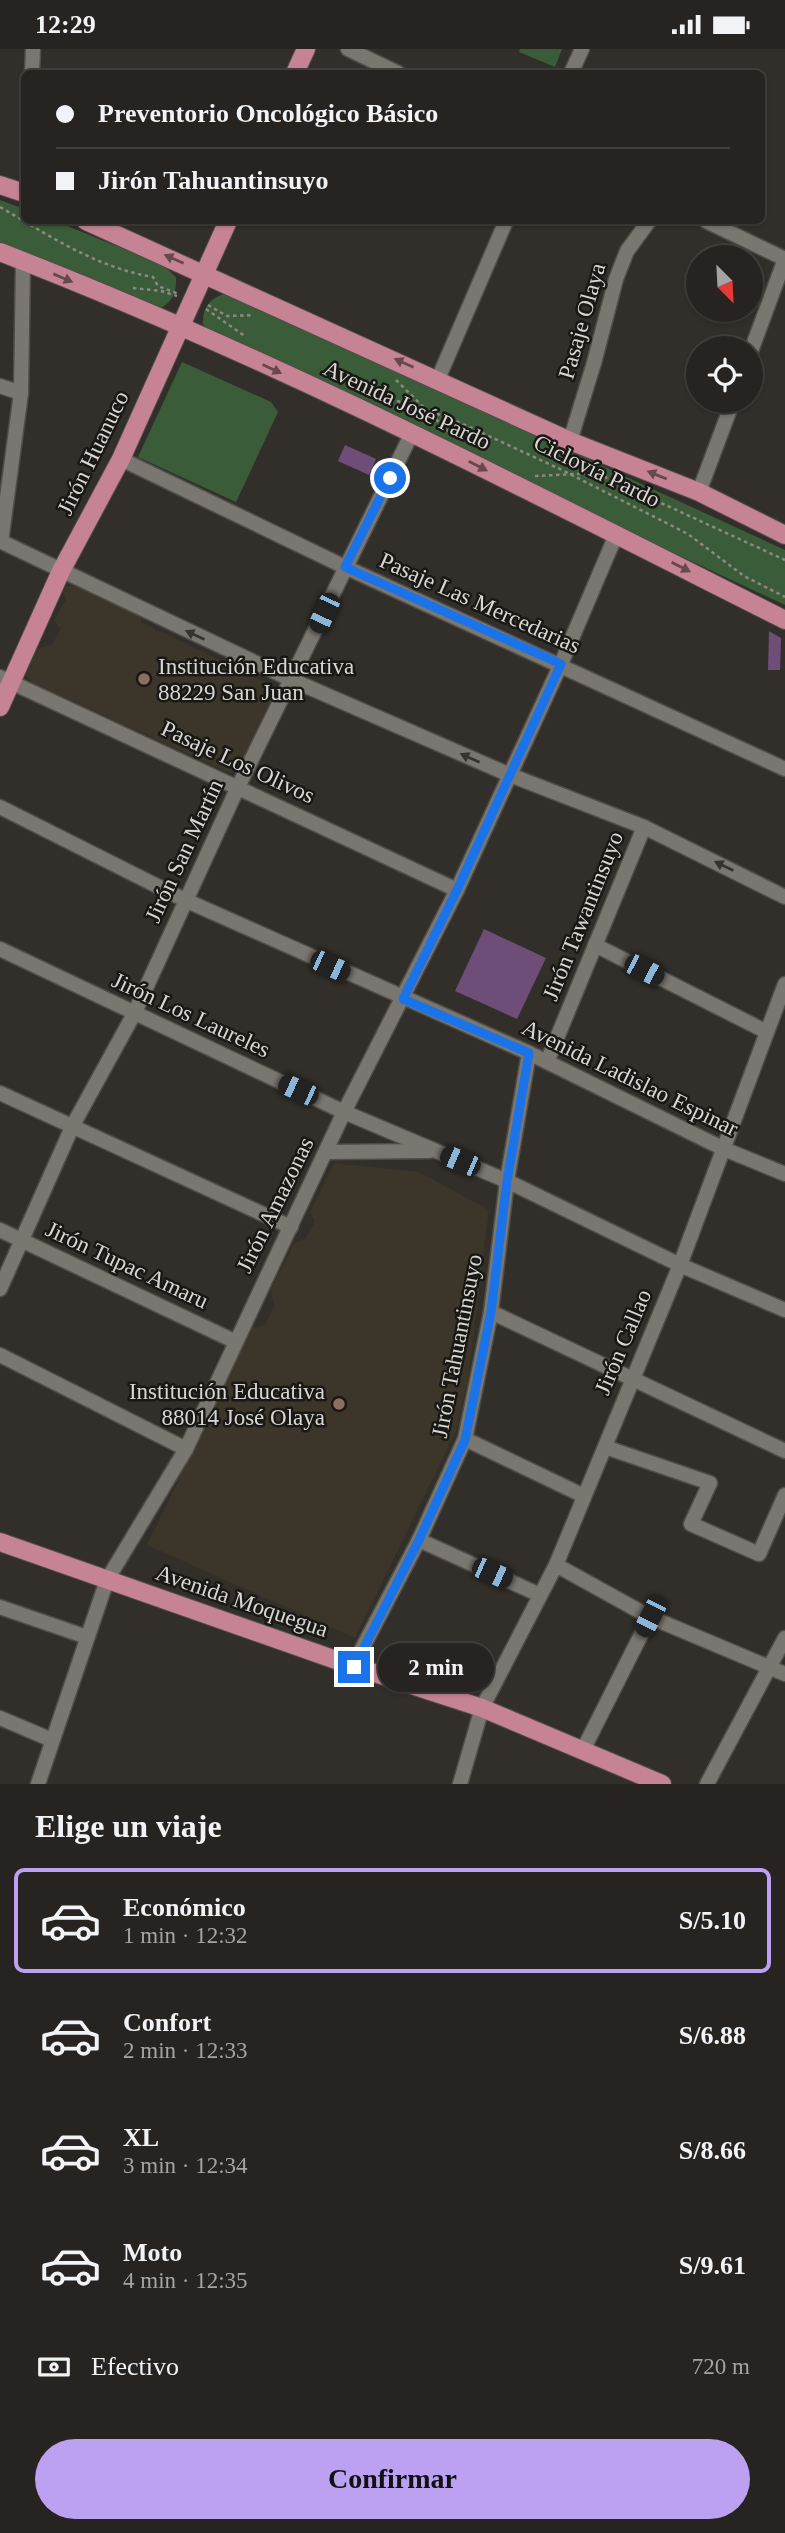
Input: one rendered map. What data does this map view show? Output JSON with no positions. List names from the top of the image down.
{
  "streets": {
    "main road": ["Avenida José Pardo", "Jirón Huanuco", "Avenida Moquegua"],
    "street": [
      "Pasaje Olaya",
      "Pasaje Las Mercedarias",
      "Pasaje Los Olivos",
      "Jirón San Martín",
      "Jirón Tawantinsuyo",
      "Jirón Los Laureles",
      "Avenida Ladislao Espinar",
      "Jirón Amazonas",
      "Jirón Tupac Amaru",
      "Jirón Callao",
      "Jirón Tahuantinsuyo"
    ],
    "path": ["Ciclovía Pardo"]
  },
  "crossings": [
    ["Pasaje Olaya", "Avenida José Pardo"],
    ["Avenida José Pardo", "Jirón Huanuco"],
    ["Avenida José Pardo", "Jirón San Martín"],
    ["Avenida José Pardo", "Jirón Amazonas"],
    ["Jirón Huanuco", "Pasaje Las Mercedarias"],
    ["Jirón Huanuco", "Pasaje Los Olivos"],
    ["Pasaje Las Mercedarias", "Jirón San Martín"],
    ["Pasaje Las Mercedarias", "Jirón Amazonas"],
    ["Pasaje Los Olivos", "Jirón San Martín"],
    ["Pasaje Los Olivos", "Jirón Amazonas"],
    ["Jirón San Martín", "Jirón Los Laureles"],
    ["Jirón San Martín", "Avenida Ladislao Espinar"],
    ["Jirón San Martín", "Jirón Tupac Amaru"],
    ["Jirón Tawantinsuyo", "Avenida Ladislao Espinar"],
    ["Jirón Los Laureles", "Jirón Amazonas"],
    ["Jirón Los Laureles", "Jirón Callao"],
    ["Jirón Los Laureles", "Jirón Tahuantinsuyo"],
    ["Avenida Ladislao Espinar", "Jirón Amazonas"],
    ["Avenida Ladislao Espinar", "Jirón Callao"],
    ["Avenida Ladislao Espinar", "Jirón Tahuantinsuyo"],
    ["Jirón Amazonas", "Jirón Tupac Amaru"],
    ["Jirón Amazonas", "Avenida Moquegua"],
    ["Jirón Callao", "Avenida Moquegua"],
    ["Jirón Tahuantinsuyo", "Avenida Moquegua"]
  ],
  "places": ["Institución Educativa 88229 San Juan", "Institución Educativa 88014 José Olaya"],
  "north": "bottom right",
  "page": {
    "status": "12:29",
    "banner": ["Preventorio Oncológico Básico", "Jirón Tahuantinsuyo"],
    "bubble": "2 min",
    "heading": "Elige un viaje",
    "list": [
      {
        "name": "Económico",
        "note": "1 min · 12:32",
        "value": "S/5.10"
      },
      {
        "name": "Confort",
        "note": "2 min · 12:33",
        "value": "S/6.88"
      },
      {
        "name": "XL",
        "note": "3 min · 12:34",
        "value": "S/8.66"
      },
      {
        "name": "Moto",
        "note": "4 min · 12:35",
        "value": "S/9.61"
      }
    ],
    "pay": ["Efectivo", "720 m"],
    "buttons": "Confirmar"
  }
}
